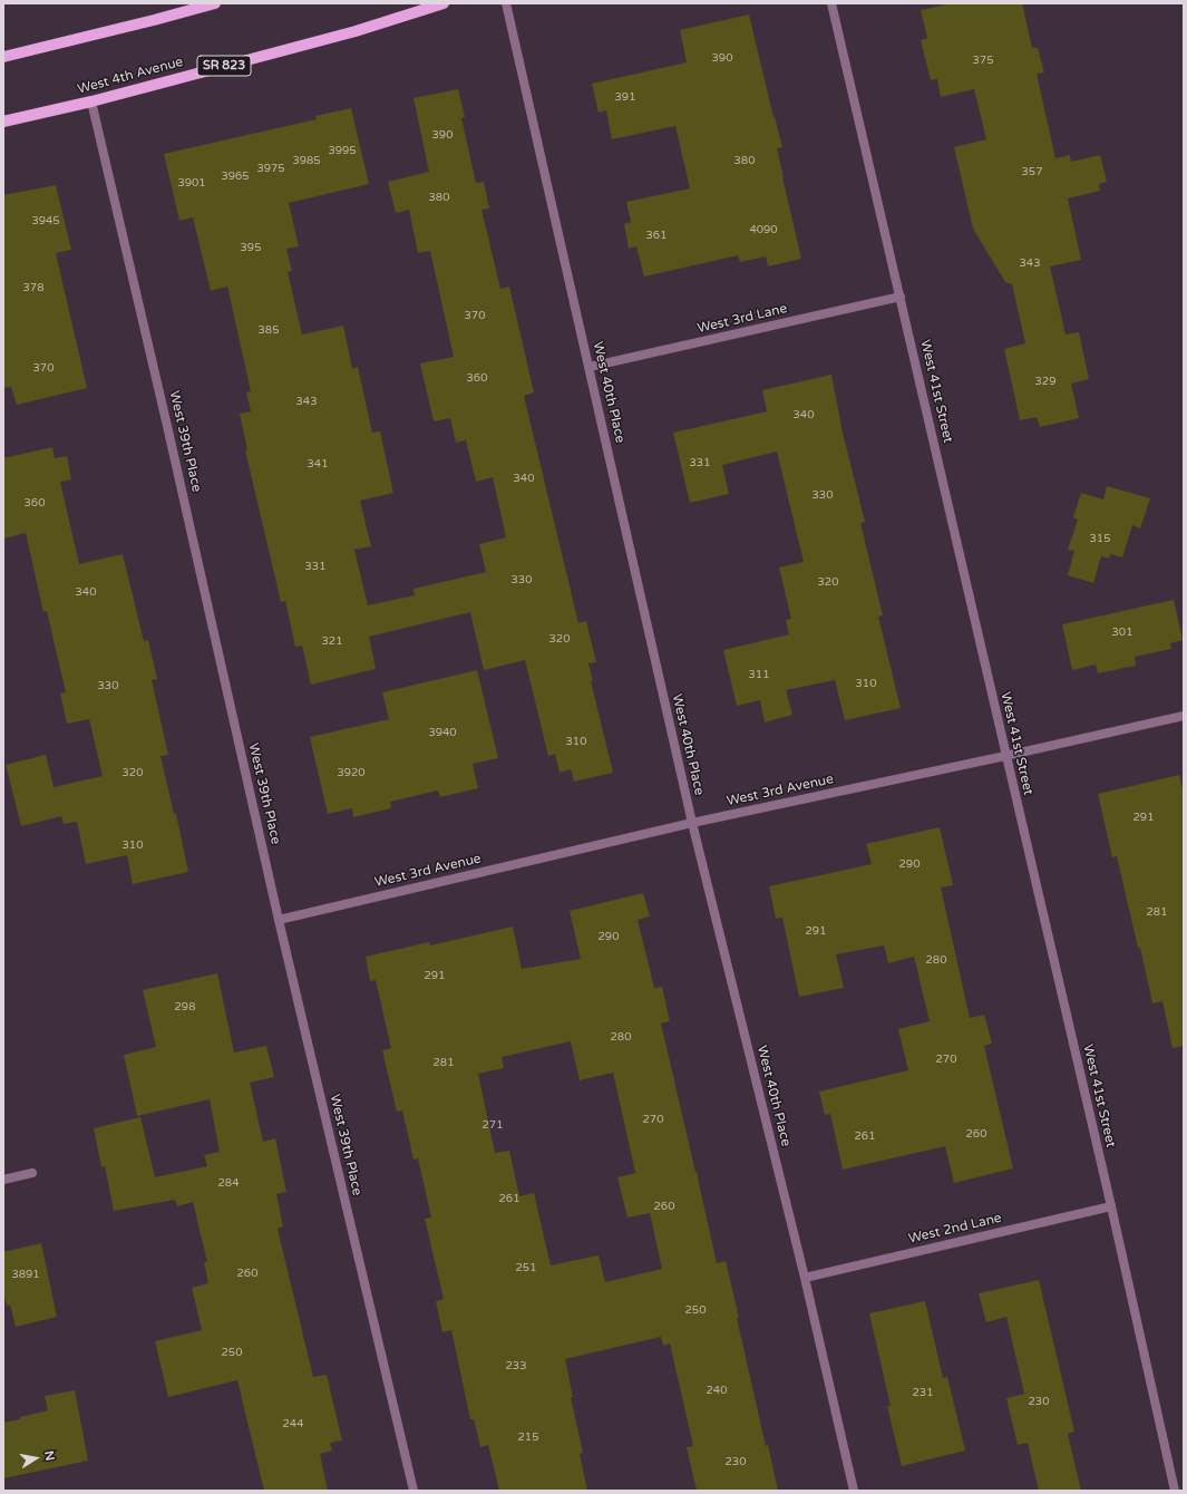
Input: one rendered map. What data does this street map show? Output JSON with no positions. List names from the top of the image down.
{
  "streets": {
    "main road": ["SR 823", "West 4th Avenue"],
    "street": [
      "West 3rd Lane",
      "West 41st Street",
      "West 40th Place",
      "West 39th Place",
      "West 3rd Avenue",
      "West 2nd Lane"
    ]
  },
  "crossings": [
    ["West 4th Avenue", "West 39th Place"],
    ["West 3rd Lane", "West 41st Street"],
    ["West 3rd Lane", "West 40th Place"],
    ["West 41st Street", "West 3rd Avenue"],
    ["West 41st Street", "West 2nd Lane"],
    ["West 40th Place", "West 3rd Avenue"],
    ["West 40th Place", "West 2nd Lane"],
    ["West 39th Place", "West 3rd Avenue"]
  ],
  "house_numbers": [
    "390",
    "375",
    "391",
    "390",
    "3995",
    "3985",
    "380",
    "3975",
    "357",
    "3965",
    "3901",
    "380",
    "3945",
    "4090",
    "361",
    "395",
    "343",
    "378",
    "370",
    "385",
    "370",
    "360",
    "329",
    "343",
    "340",
    "331",
    "341",
    "340",
    "330",
    "360",
    "315",
    "331",
    "330",
    "320",
    "340",
    "301",
    "320",
    "321",
    "311",
    "310",
    "330",
    "3940",
    "310",
    "320",
    "3920",
    "291",
    "310",
    "290",
    "281",
    "291",
    "290",
    "280",
    "291",
    "298",
    "280",
    "270",
    "281",
    "270",
    "271",
    "260",
    "261",
    "284",
    "261",
    "260",
    "251",
    "260",
    "3891",
    "250",
    "250",
    "233",
    "240",
    "231",
    "230",
    "244",
    "215",
    "230"
  ],
  "north": "right"
}
